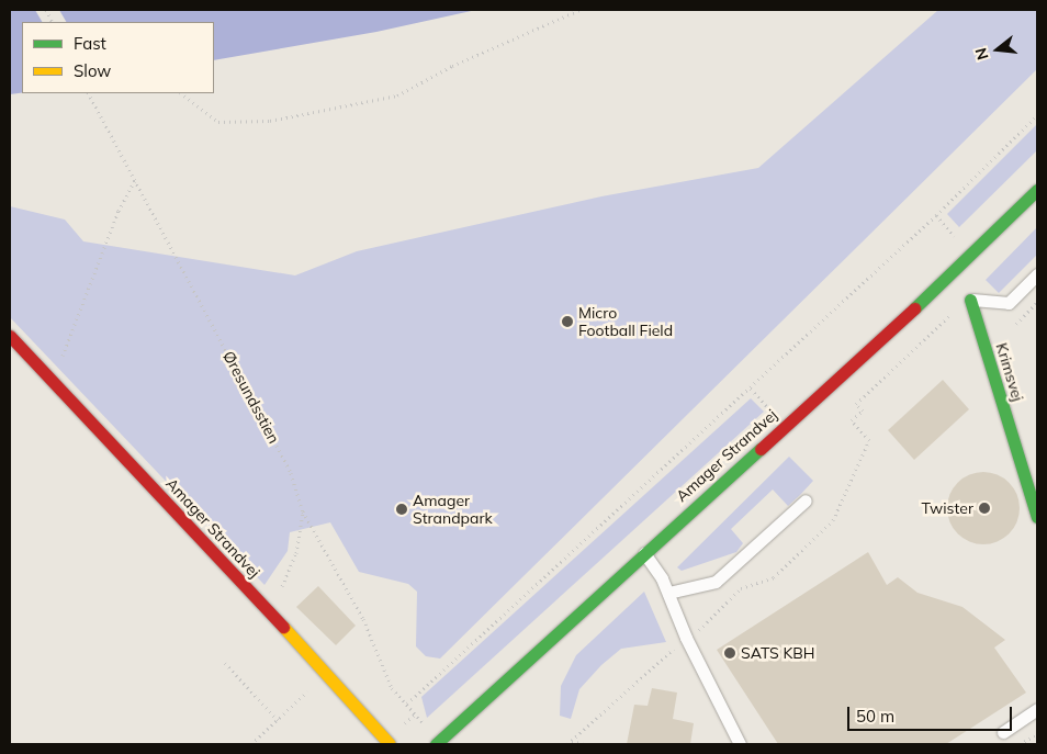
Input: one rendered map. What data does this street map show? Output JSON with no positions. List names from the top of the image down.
{
  "streets": {
    "street": ["Krimsvej", "Amager Strandvej"],
    "path": ["Øresundsstien"]
  },
  "places": [
    "Micro Football Field",
    "Twister",
    "Amager Strandpark",
    "SATS KBH"
  ],
  "legend": ["Fast", "Slow"],
  "scale_bar": "50 m",
  "north": "left"
}
